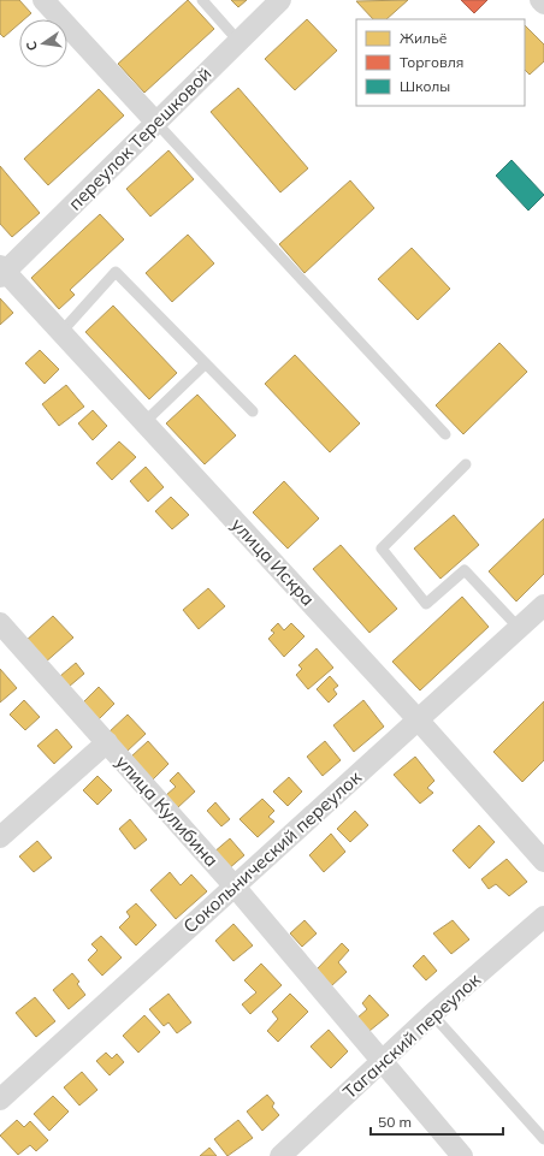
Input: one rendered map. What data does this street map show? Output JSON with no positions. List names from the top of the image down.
{
  "streets": {
    "street": [
      "переулок Терешковой",
      "улица Искра",
      "улица Кулибина",
      "Сокольнический переулок",
      "Таганский переулок"
    ]
  },
  "crossings": [
    ["переулок Терешковой", "улица Искра"],
    ["улица Искра", "Сокольнический переулок"],
    ["улица Кулибина", "Сокольнический переулок"],
    ["улица Кулибина", "Таганский переулок"]
  ],
  "legend": ["Жильё", "Торговля", "Школы"],
  "scale_bar": "50 m",
  "north": "left"
}
